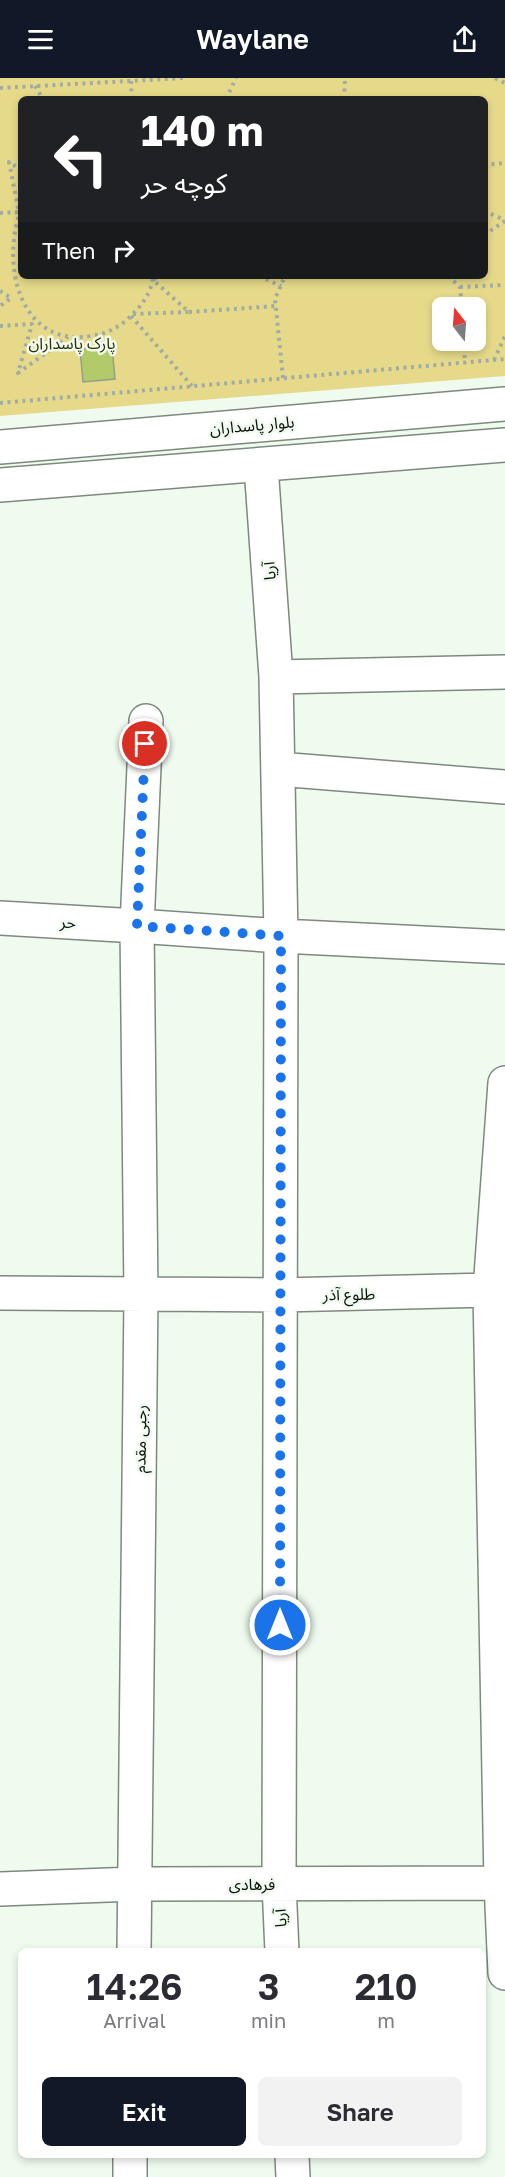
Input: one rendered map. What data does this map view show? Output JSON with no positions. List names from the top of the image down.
{
  "streets": {
    "street": [
      "بلوار پاسداران",
      "آریا",
      "حر",
      "طلوع آذر",
      "رجبی مقدم",
      "فرهادی"
    ]
  },
  "crossings": [
    ["آریا", "حر"],
    ["آریا", "طلوع آذر"],
    ["آریا", "فرهادی"],
    ["حر", "رجبی مقدم"],
    ["طلوع آذر", "رجبی مقدم"],
    ["رجبی مقدم", "فرهادی"]
  ],
  "parks": ["پارک پاسداران"],
  "north": "top",
  "page": {
    "header": "Waylane",
    "turn": ["140 m", "کوچه حر"],
    "then": "Then",
    "eta": [
      "14:26",
      "Arrival",
      "3",
      "min",
      "210",
      "m"
    ],
    "buttons": ["Exit", "Share"]
  }
}
